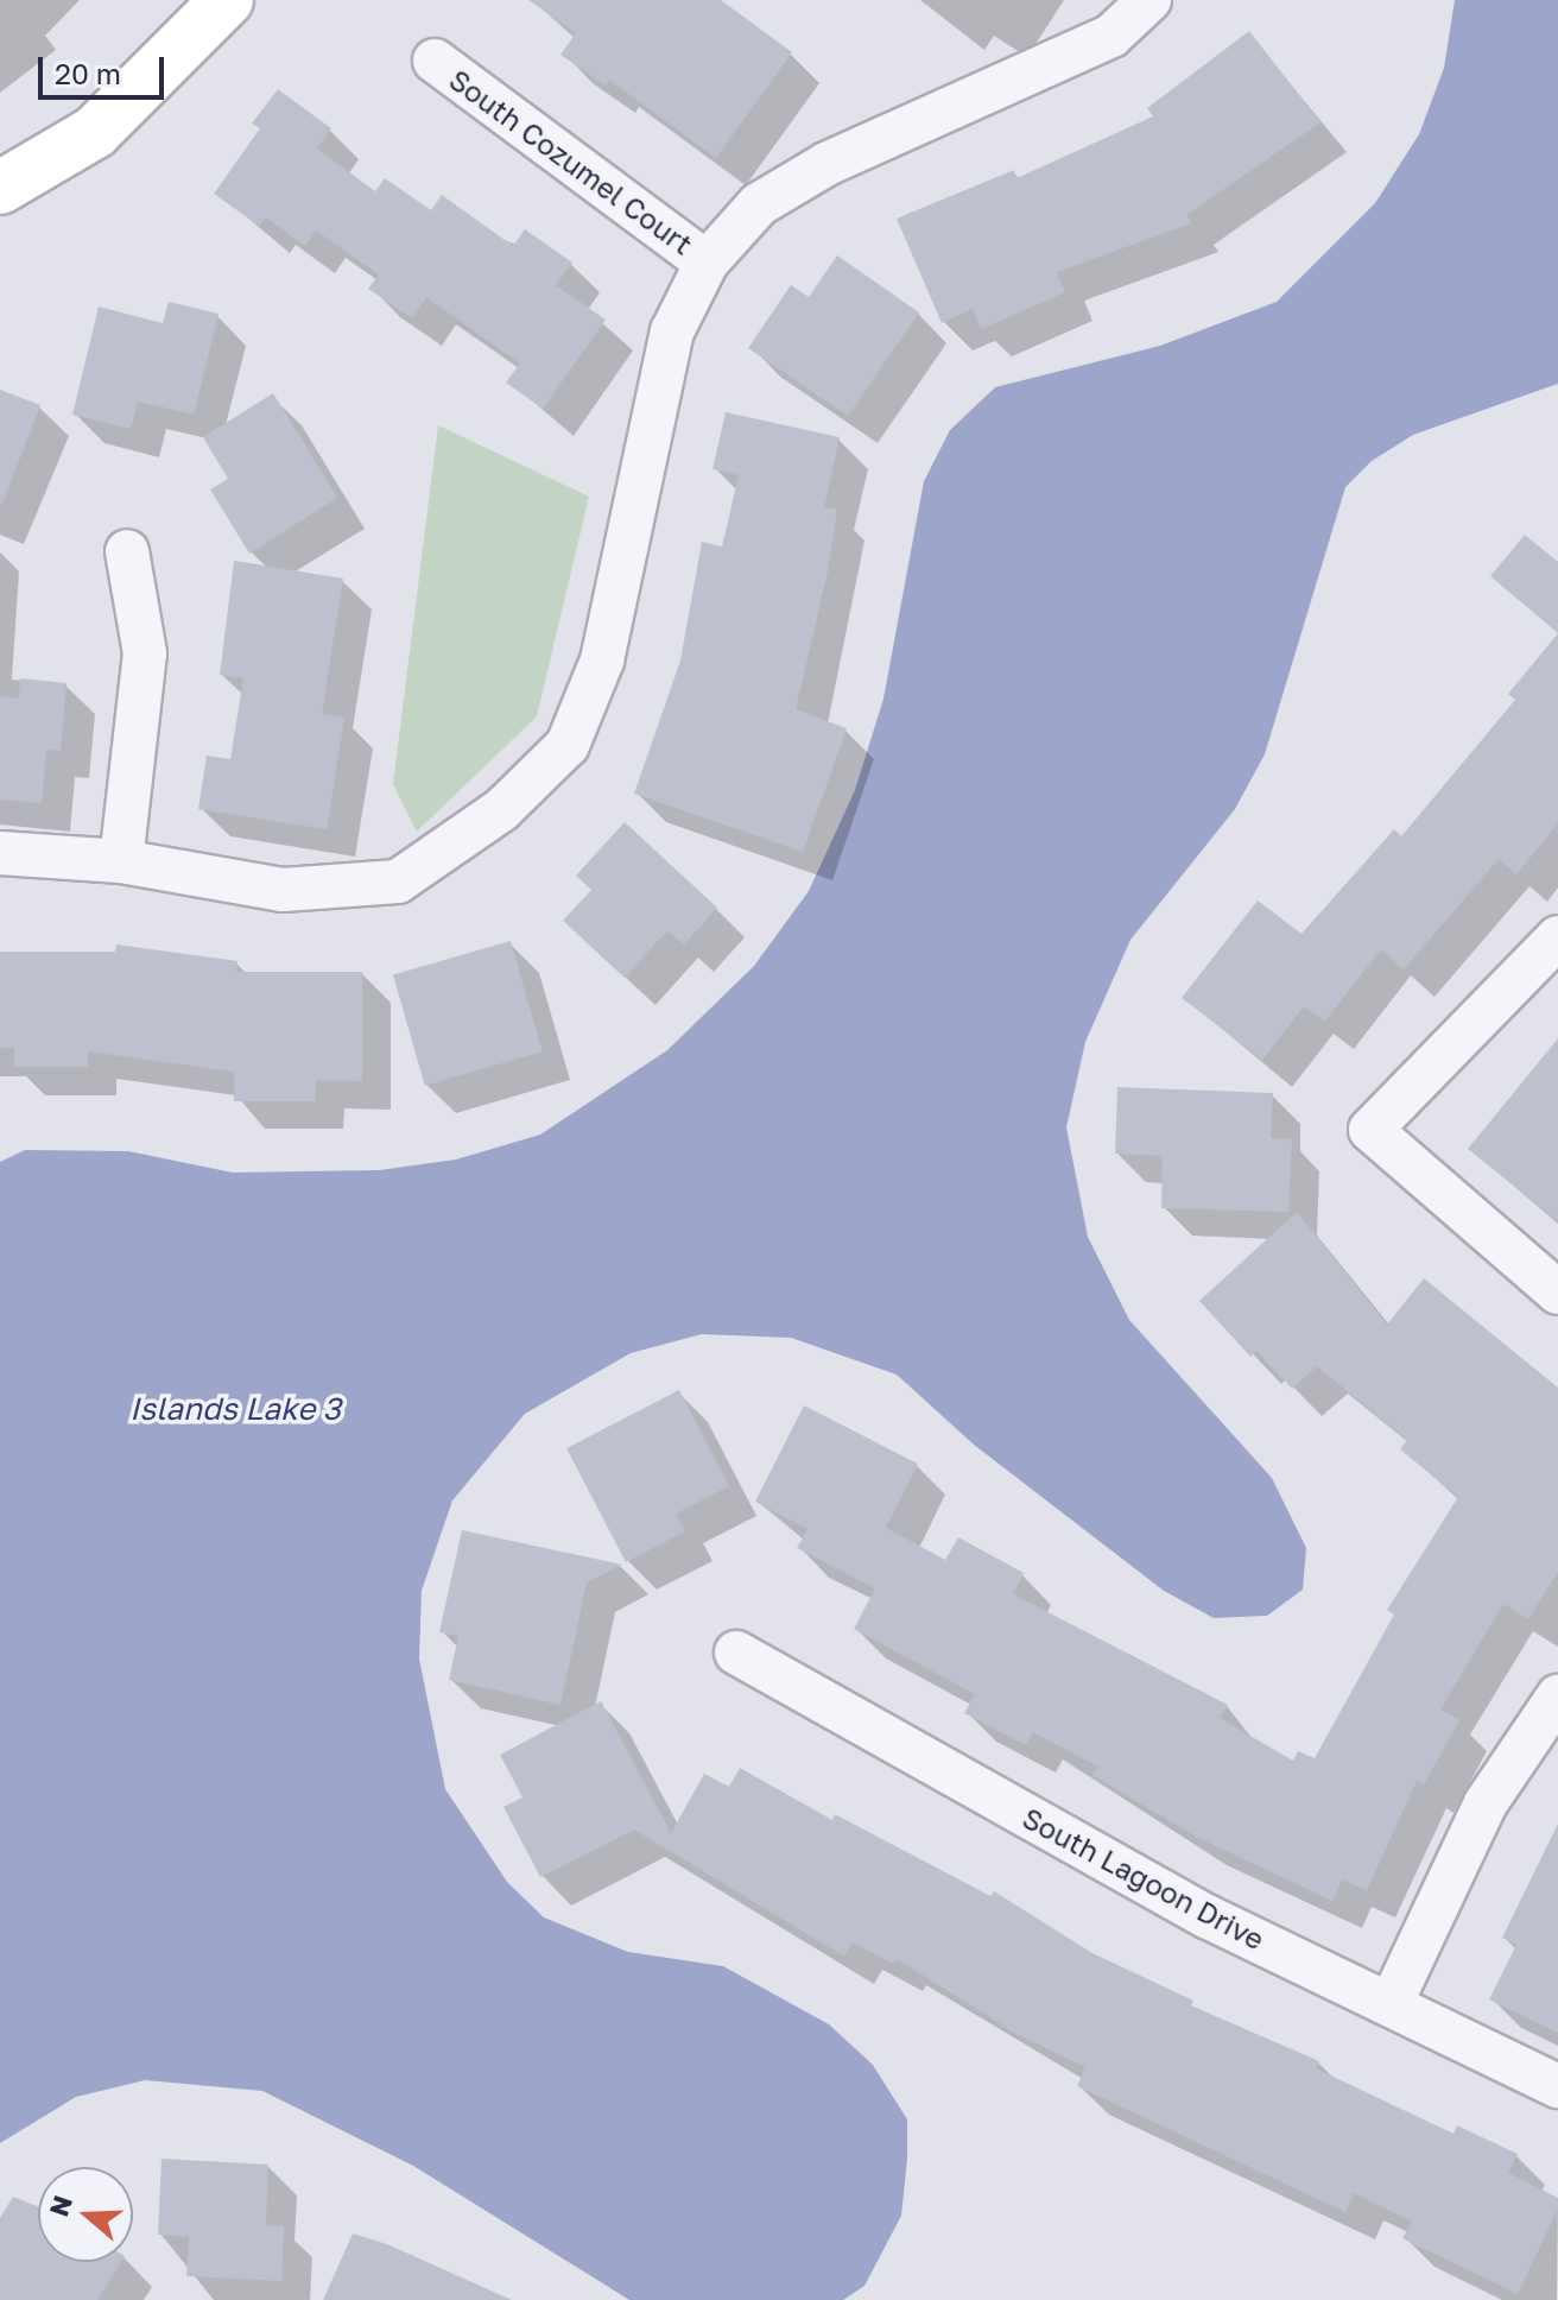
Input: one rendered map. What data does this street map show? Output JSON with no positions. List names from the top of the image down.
{
  "streets": {
    "street": ["South Cozumel Court", "South Lagoon Drive"]
  },
  "water": ["Islands Lake 3"],
  "scale_bar": "20 m",
  "north": "left"
}
